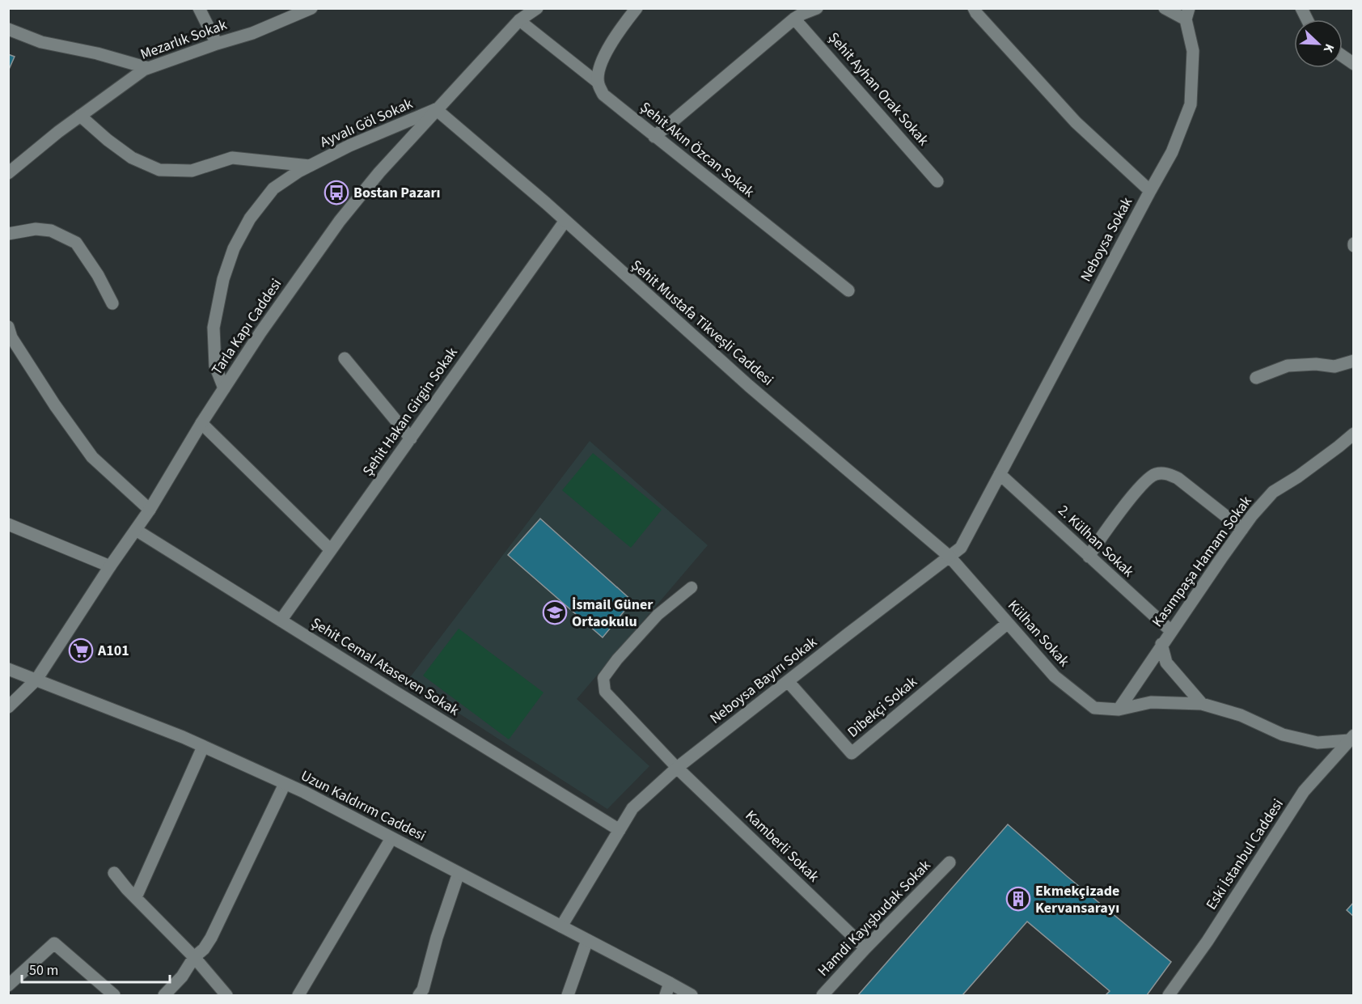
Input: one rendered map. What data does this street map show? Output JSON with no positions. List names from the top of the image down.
{
  "streets": {
    "street": [
      "Mezarlık Sokak",
      "Şehit Ayhan Orak Sokak",
      "Ayvalı Göl Sokak",
      "Şehit Akın Özcan Sokak",
      "Neboysa Sokak",
      "Şehit Mustafa Tikveşli Caddesi",
      "Tarla Kapı Caddesi",
      "Şehit Hakan Girgin Sokak",
      "2. Külhan Sokak",
      "Kasımpaşa Hamam Sokak",
      "Külhan Sokak",
      "Şehit Cemal Ataseven Sokak",
      "Neboysa Bayırı Sokak",
      "Dibekçi Sokak",
      "Uzun Kaldırım Caddesi",
      "Kamberli Sokak",
      "Eski İstanbul Caddesi",
      "Hamdi Kayışbudak Sokak"
    ]
  },
  "crossings": [
    ["Ayvalı Göl Sokak", "Şehit Mustafa Tikveşli Caddesi"],
    ["Ayvalı Göl Sokak", "Tarla Kapı Caddesi"],
    ["Neboysa Sokak", "2. Külhan Sokak"],
    ["Neboysa Sokak", "Neboysa Bayırı Sokak"],
    ["Şehit Mustafa Tikveşli Caddesi", "Tarla Kapı Caddesi"],
    ["Şehit Mustafa Tikveşli Caddesi", "Şehit Hakan Girgin Sokak"],
    ["Şehit Mustafa Tikveşli Caddesi", "Külhan Sokak"],
    ["Şehit Mustafa Tikveşli Caddesi", "Neboysa Bayırı Sokak"],
    ["Tarla Kapı Caddesi", "Şehit Cemal Ataseven Sokak"],
    ["Tarla Kapı Caddesi", "Uzun Kaldırım Caddesi"],
    ["Şehit Hakan Girgin Sokak", "Şehit Cemal Ataseven Sokak"],
    ["2. Külhan Sokak", "Kasımpaşa Hamam Sokak"],
    ["2. Külhan Sokak", "Neboysa Bayırı Sokak"],
    ["Kasımpaşa Hamam Sokak", "Külhan Sokak"],
    ["Külhan Sokak", "Neboysa Bayırı Sokak"],
    ["Külhan Sokak", "Dibekçi Sokak"],
    ["Külhan Sokak", "Eski İstanbul Caddesi"],
    ["Şehit Cemal Ataseven Sokak", "Neboysa Bayırı Sokak"],
    ["Neboysa Bayırı Sokak", "Dibekçi Sokak"],
    ["Neboysa Bayırı Sokak", "Uzun Kaldırım Caddesi"],
    ["Neboysa Bayırı Sokak", "Kamberli Sokak"],
    ["Kamberli Sokak", "Hamdi Kayışbudak Sokak"]
  ],
  "places": {
    "bus stop": ["Bostan Pazarı"],
    "school or university": ["İsmail Güner Ortaokulu"],
    "supermarket": ["A101"],
    "building": ["Ekmekçizade Kervansarayı"]
  },
  "scale_bar": "50 m",
  "north": "bottom right"
}
